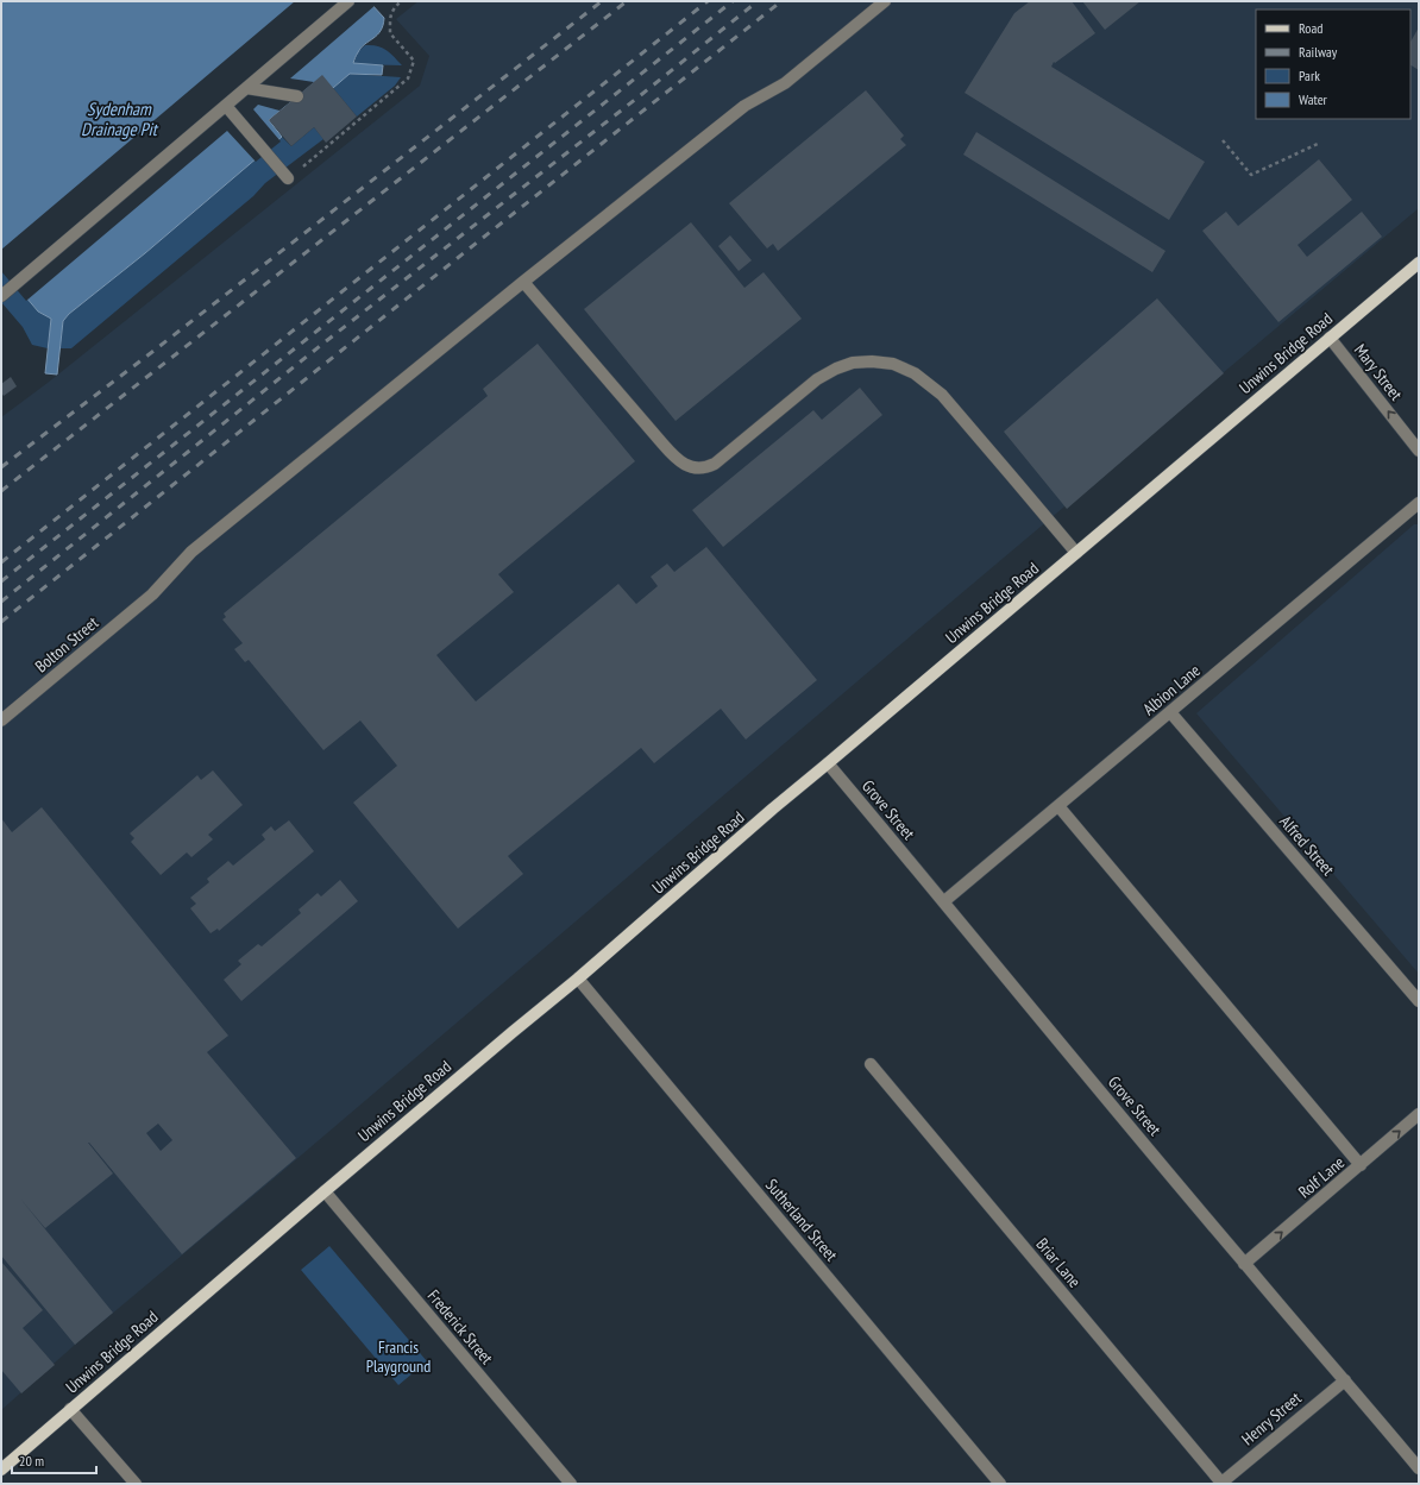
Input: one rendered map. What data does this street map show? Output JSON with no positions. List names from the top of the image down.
{
  "streets": {
    "main road": ["Unwins Bridge Road"],
    "street": [
      "Mary Street",
      "Bolton Street",
      "Albion Lane",
      "Grove Street",
      "Alfred Street",
      "Rolf Lane",
      "Sutherland Street",
      "Briar Lane",
      "Frederick Street",
      "Henry Street"
    ]
  },
  "crossings": [
    ["Unwins Bridge Road", "Mary Street"],
    ["Unwins Bridge Road", "Grove Street"],
    ["Unwins Bridge Road", "Sutherland Street"],
    ["Unwins Bridge Road", "Frederick Street"],
    ["Albion Lane", "Grove Street"],
    ["Albion Lane", "Alfred Street"],
    ["Grove Street", "Rolf Lane"],
    ["Grove Street", "Henry Street"],
    ["Briar Lane", "Henry Street"]
  ],
  "one_way": ["Mary Street", "Rolf Lane"],
  "water": ["Sydenham Drainage Pit"],
  "parks": ["Francis Playground"],
  "legend": [
    "Road",
    "Railway",
    "Park",
    "Water"
  ],
  "scale_bar": "20 m"
}
